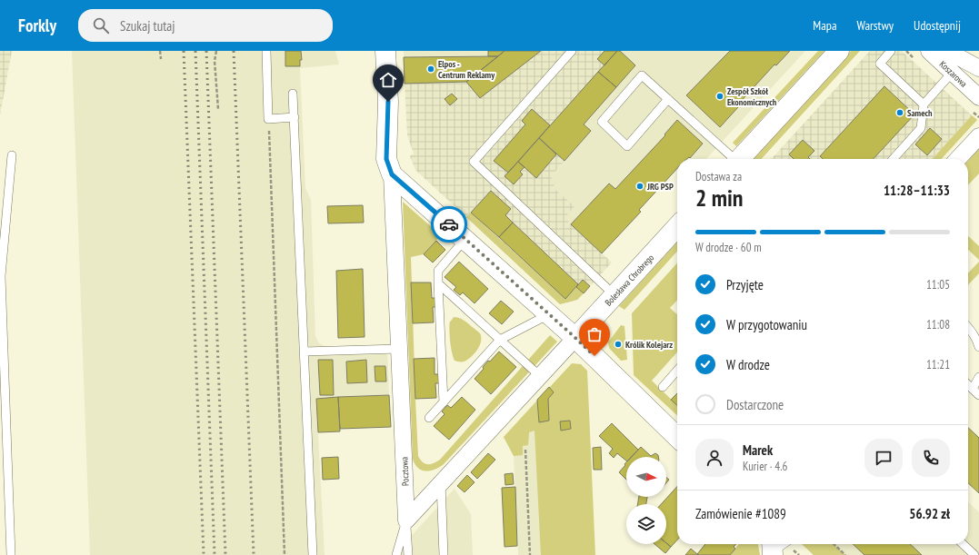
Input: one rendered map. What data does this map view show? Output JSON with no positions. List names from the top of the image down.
{
  "streets": {
    "street": ["Koszarowa", "Bolesława Chrobrego", "Pocztowa"]
  },
  "places": [
    "Elpos - Centrum Reklamy",
    "Zespół Szkół Ekonomicznych",
    "Samech",
    "JRG PSP",
    "Królik Kolejarz"
  ],
  "north": "right",
  "page": {
    "header": "Forkly",
    "search": "Szukaj tutaj",
    "nav": ["Mapa", "Warstwy", "Udostępnij"],
    "heading": ["2 min", "Dostawa za", "11:28–11:33"],
    "panel": [
      "Marek",
      "Kurier · 4.6",
      "Zamówienie #1089",
      "56.92 zł"
    ],
    "bar": "W drodze · 60 m",
    "list": [
      ["Przyjęte", "11:05"],
      ["W przygotowaniu", "11:08"],
      ["W drodze", "11:21"],
      "Dostarczone"
    ]
  }
}
